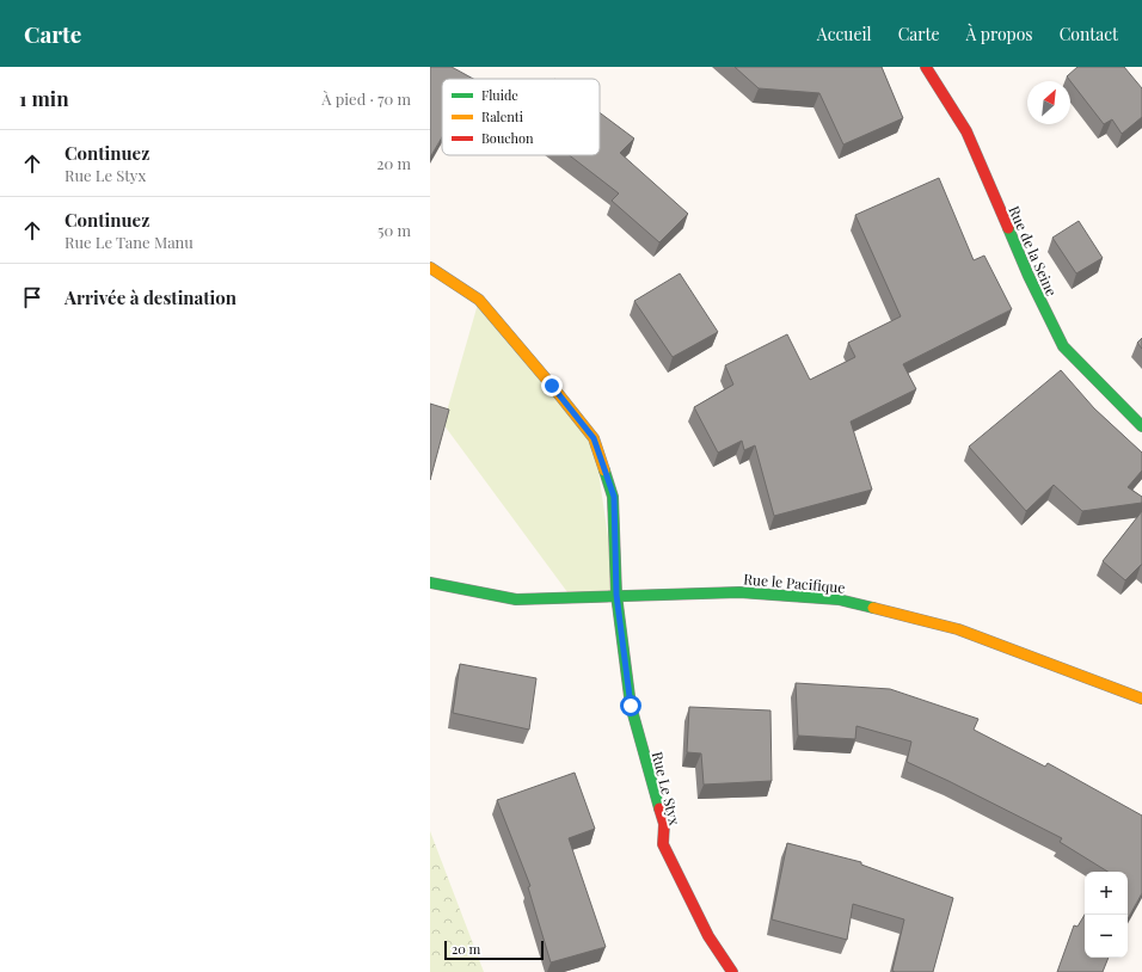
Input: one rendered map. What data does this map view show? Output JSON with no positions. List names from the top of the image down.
{
  "streets": {
    "street": ["Rue de la Seine", "Rue le Pacifique", "Rue Le Styx"]
  },
  "crossings": [
    ["Rue le Pacifique", "Rue Le Styx"]
  ],
  "legend": ["Fluide", "Ralenti", "Bouchon"],
  "scale_bar": "20 m",
  "north": "top right",
  "page": {
    "header": "Carte",
    "nav": [
      "Accueil",
      "Carte",
      "À propos",
      "Contact"
    ],
    "heading": ["1 min", "À pied · 70 m"],
    "list": [
      ["Continuez", "Rue Le Styx", "20 m"],
      ["Continuez", "Rue Le Tane Manu", "50 m"],
      "Arrivée à destination"
    ],
    "map_buttons": ["+", "−"],
    "scale": "20 m"
  }
}
